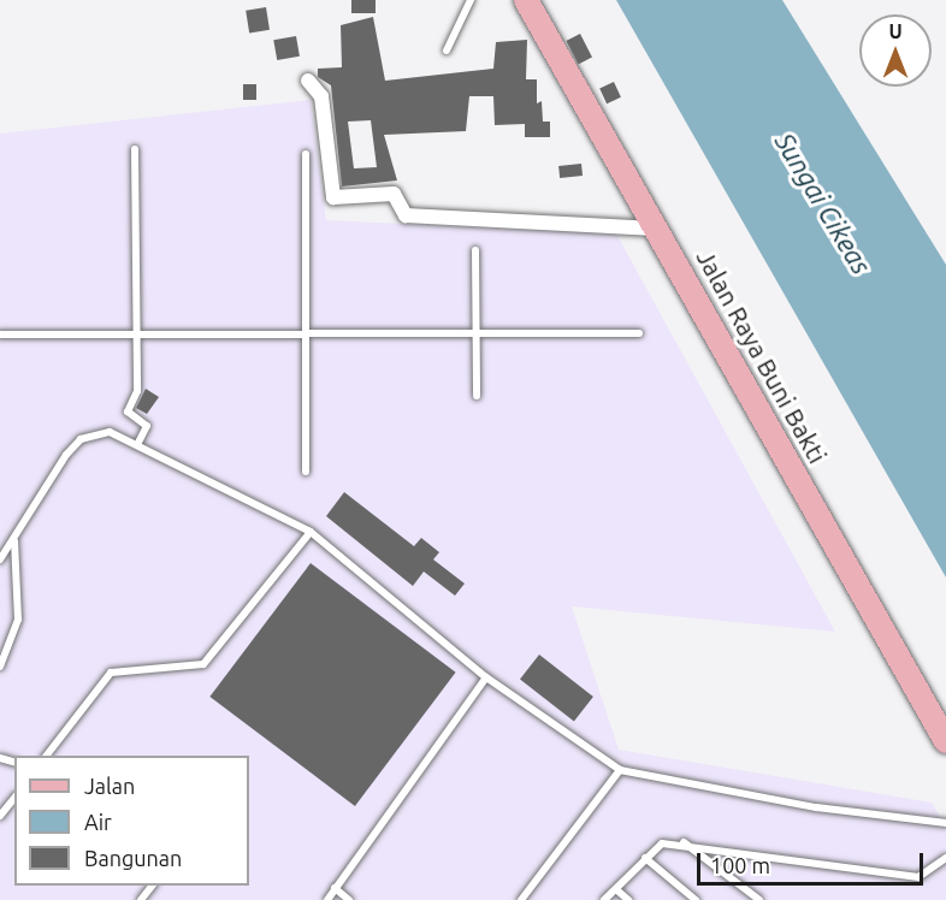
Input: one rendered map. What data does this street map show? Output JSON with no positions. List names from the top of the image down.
{
  "streets": {
    "main road": ["Jalan Raya Buni Bakti"]
  },
  "water": ["Sungai Cikeas"],
  "legend": ["Jalan", "Air", "Bangunan"],
  "scale_bar": "100 m",
  "north": "top"
}
